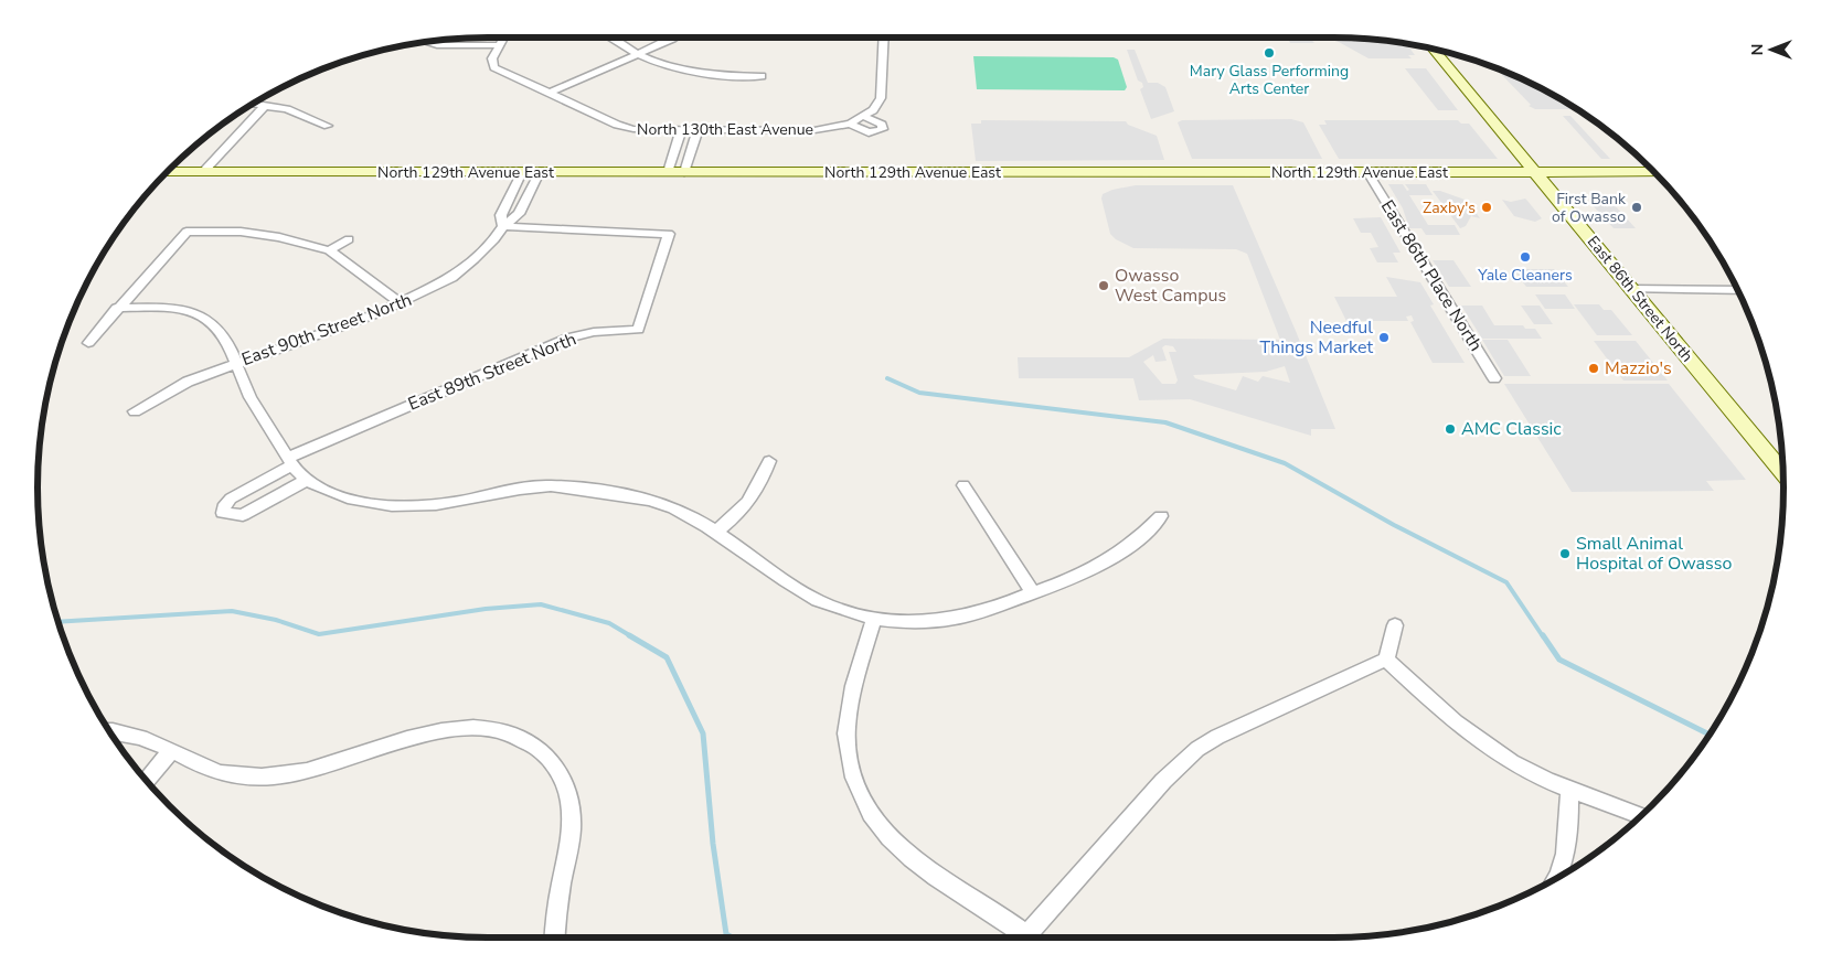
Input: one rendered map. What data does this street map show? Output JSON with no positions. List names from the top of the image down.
{
  "streets": {
    "main road": ["North 129th Avenue East", "East 86th Street North"],
    "street": [
      "North 130th East Avenue",
      "East 86th Place North",
      "East 90th Street North",
      "East 89th Street North"
    ]
  },
  "crossings": [
    ["North 129th Avenue East", "East 86th Place North"],
    ["North 129th Avenue East", "East 86th Street North"],
    ["North 129th Avenue East", "East 90th Street North"],
    ["East 90th Street North", "East 89th Street North"]
  ],
  "places": [
    "Mary Glass Performing Arts Center",
    "Zaxby's",
    "First Bank of Owasso",
    "Yale Cleaners",
    "Owasso West Campus",
    "Needful Things Market",
    "Mazzio's",
    "AMC Classic",
    "Small Animal Hospital of Owasso"
  ],
  "north": "left"
}
